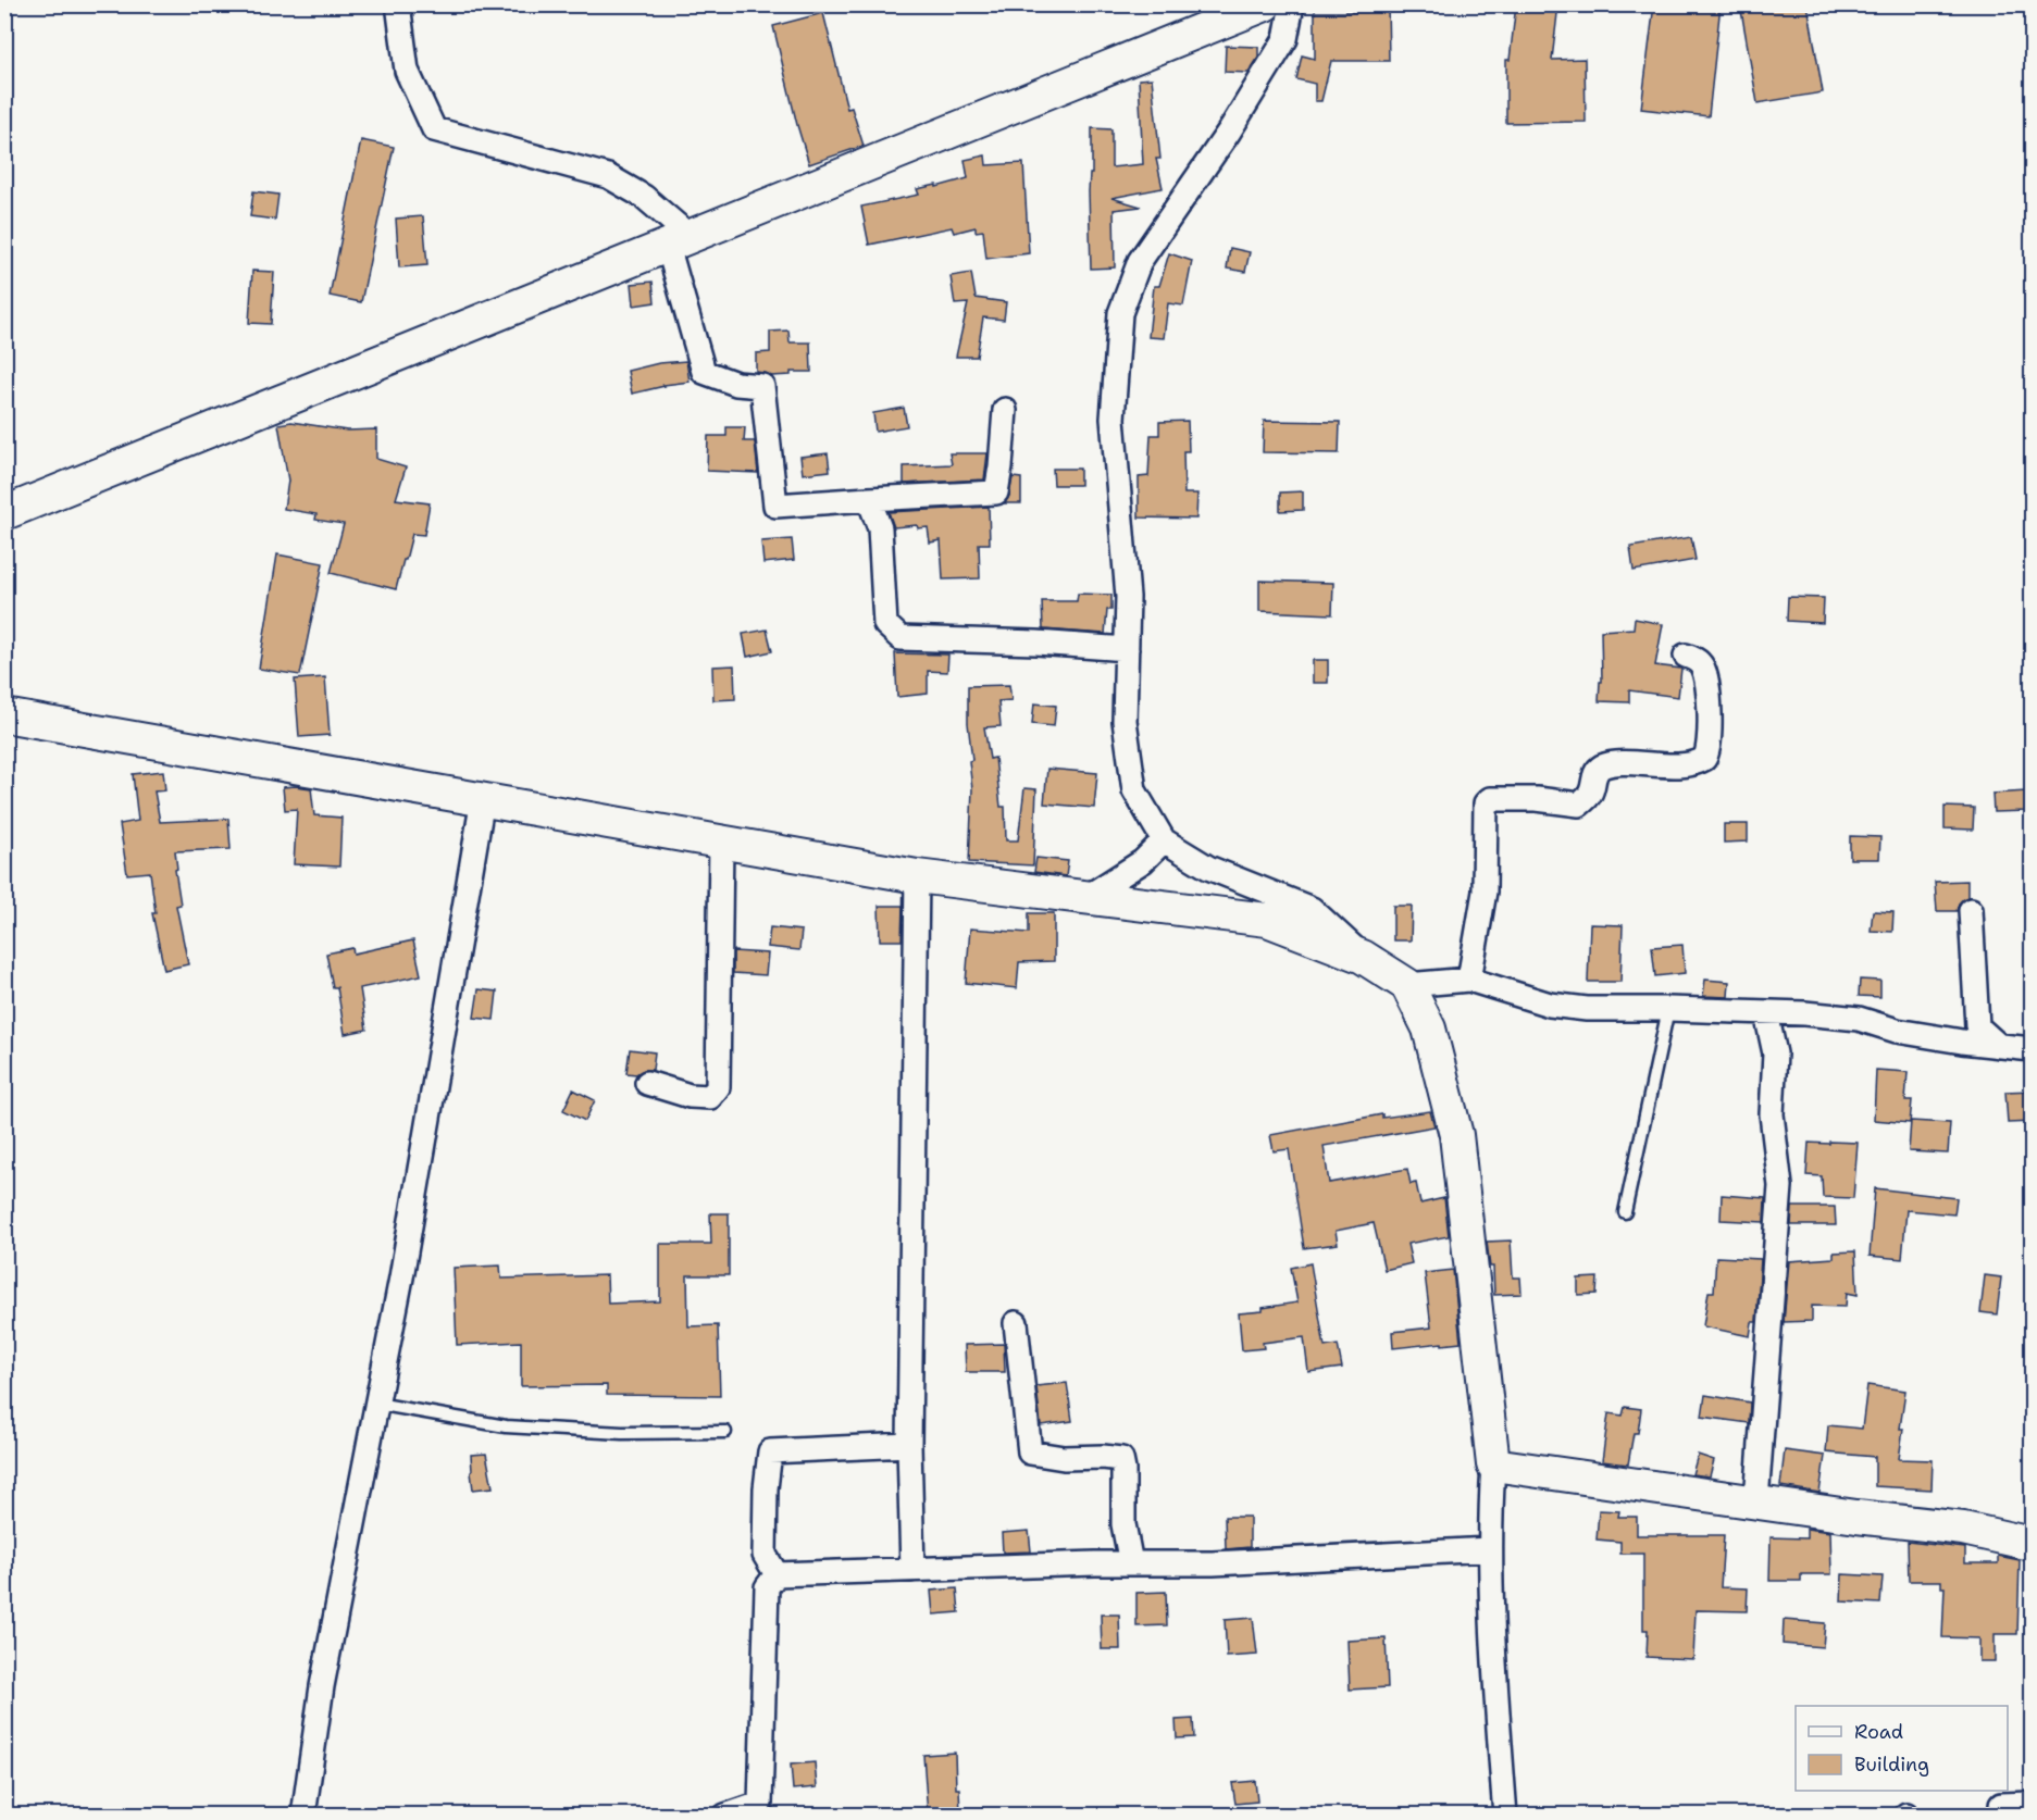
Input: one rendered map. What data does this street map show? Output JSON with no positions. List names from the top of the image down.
{
  "legend": ["Road", "Building"]
}
